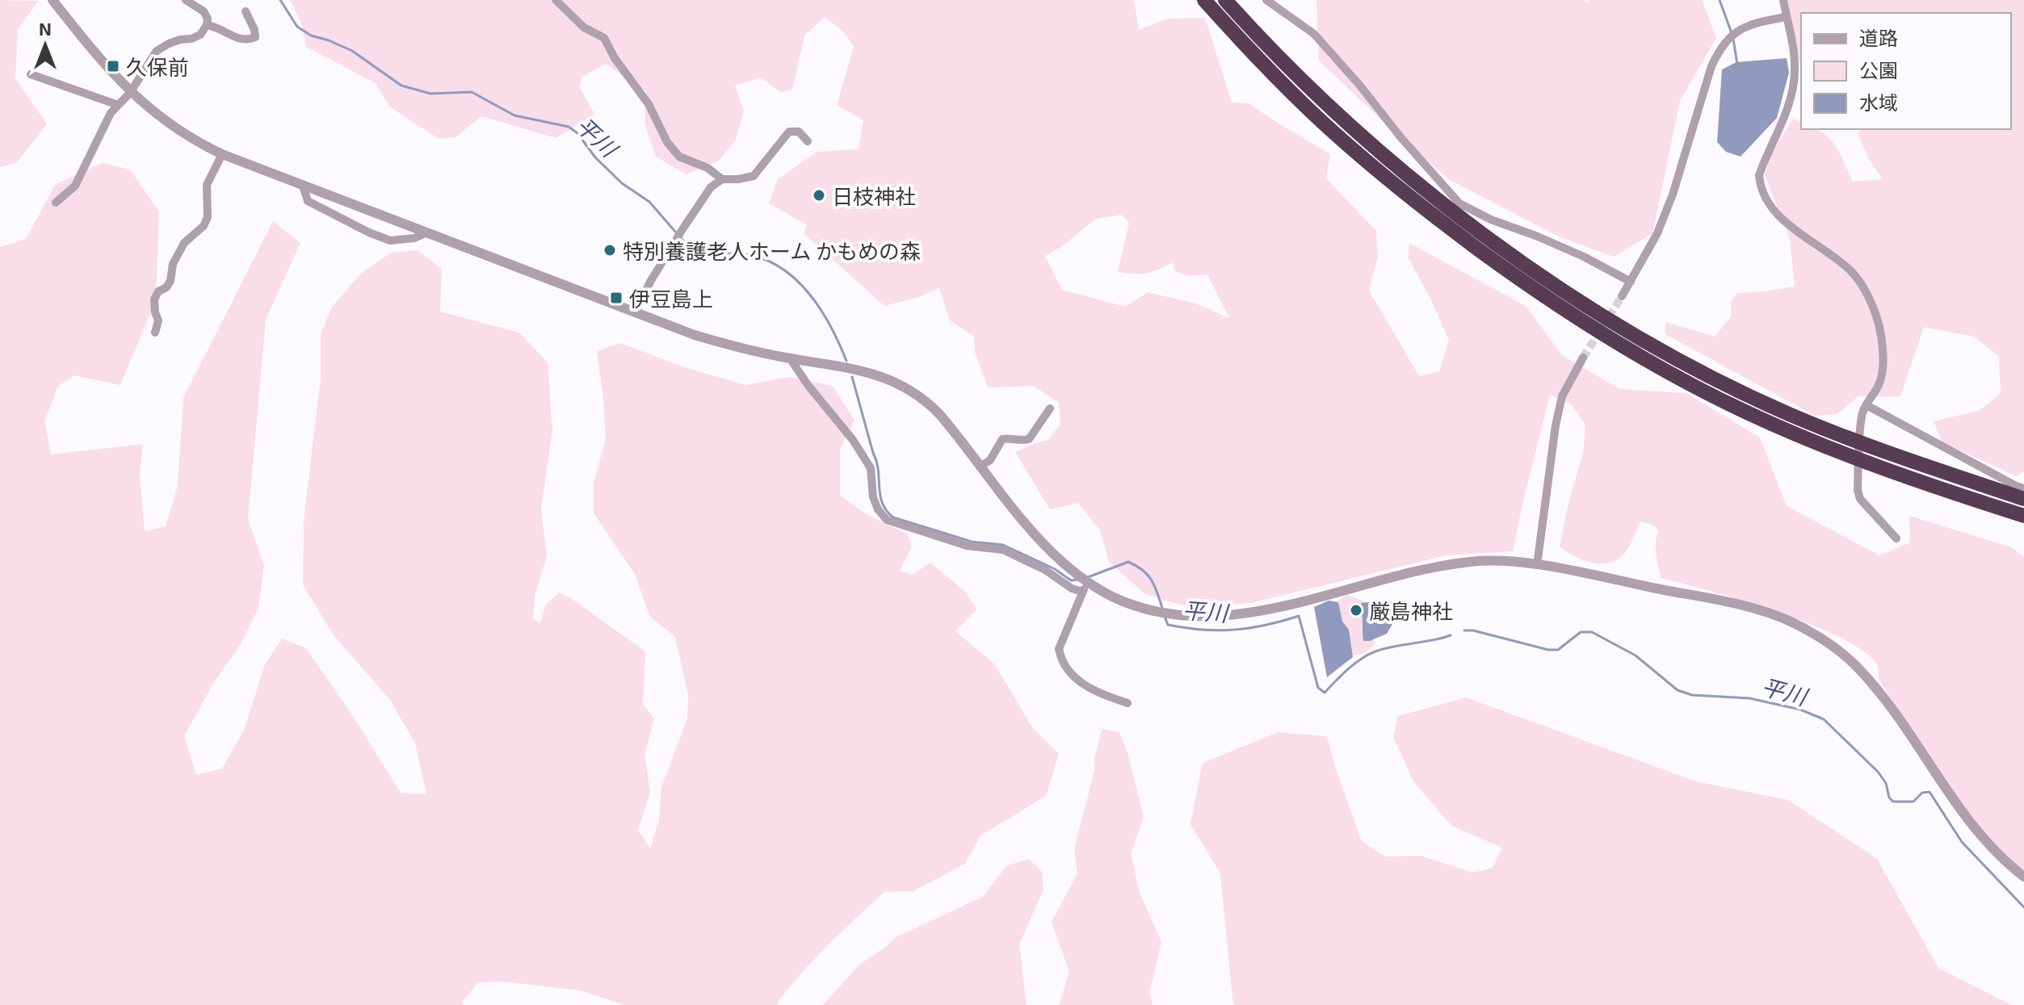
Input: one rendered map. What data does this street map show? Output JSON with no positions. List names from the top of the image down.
{
  "water": ["平川"],
  "places": {
    "transit": ["久保前", "伊豆島上"],
    "other": ["日枝神社", "特別養護老人ホーム かもめの森", "厳島神社"]
  },
  "legend": ["道路", "公園", "水域"],
  "north": "top"
}
